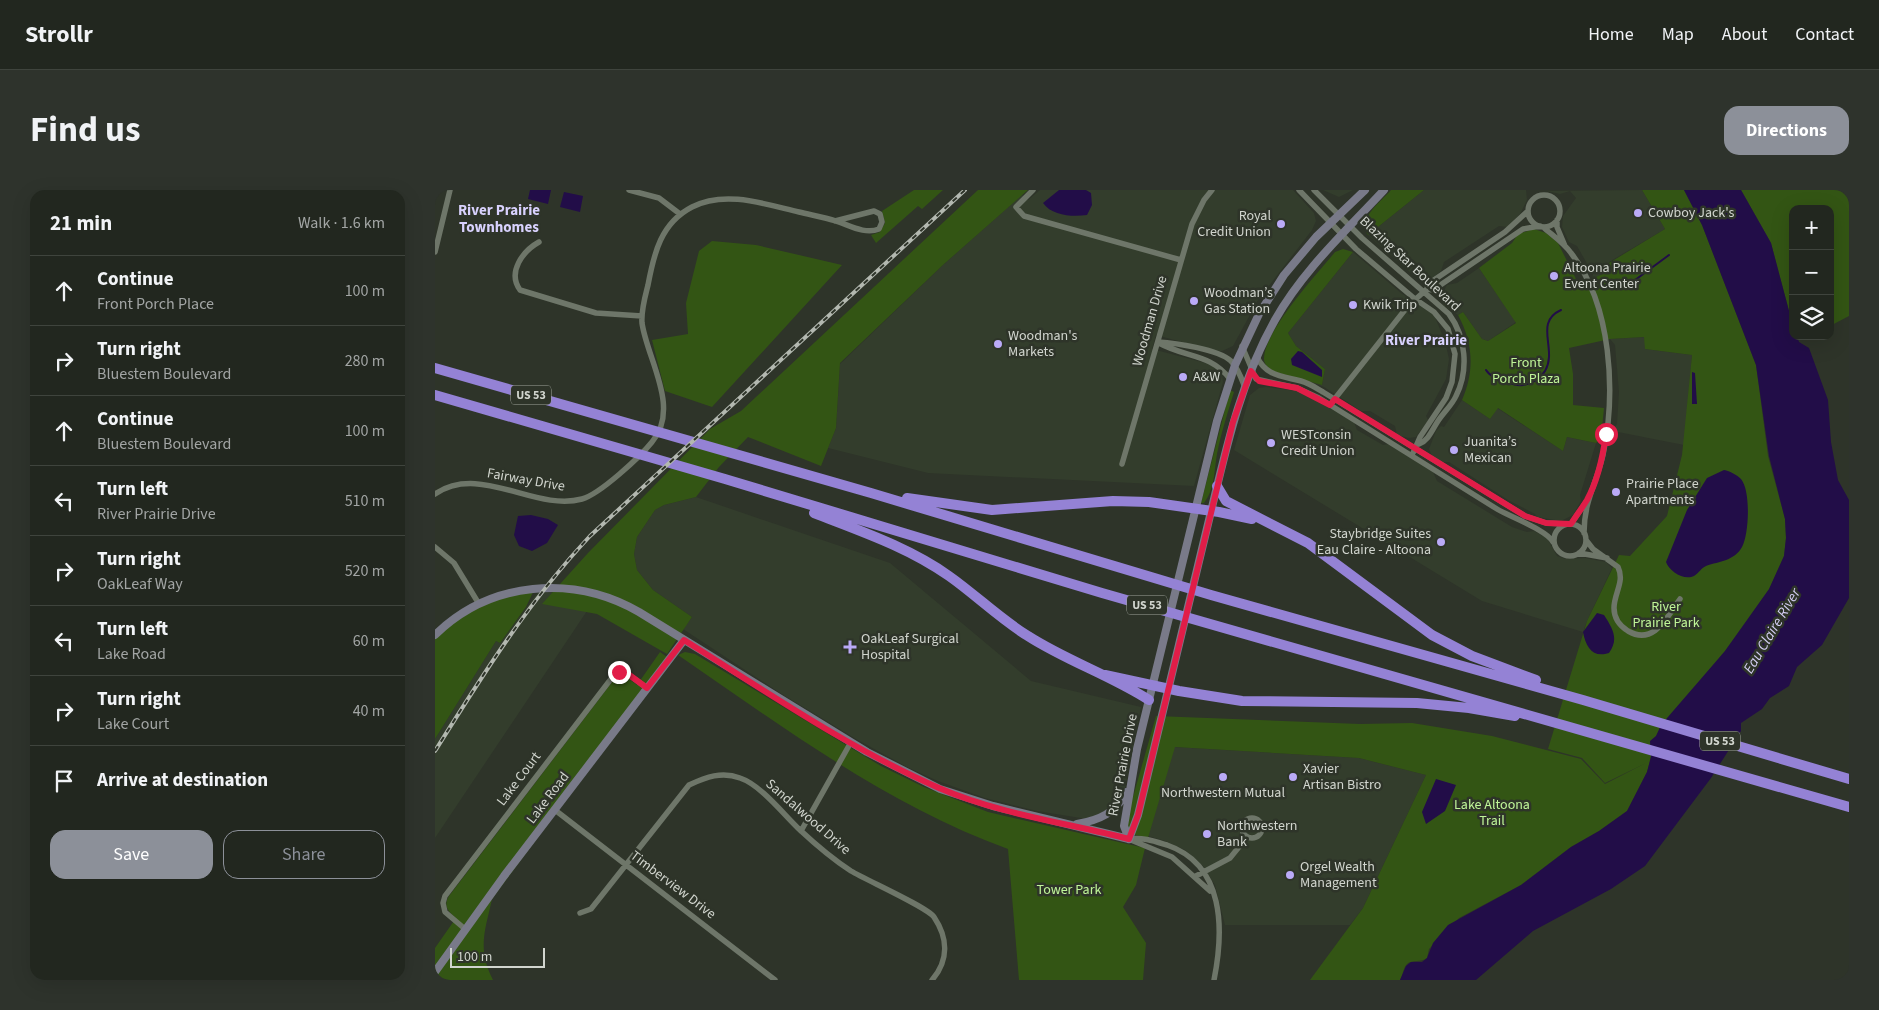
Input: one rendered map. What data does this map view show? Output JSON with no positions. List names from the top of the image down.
{
  "streets": {
    "highway": ["US 53"],
    "street": [
      "Blazing Star Boulevard",
      "Woodman Drive",
      "Fairway Drive",
      "River Prairie Drive",
      "Lake Court",
      "Lake Road",
      "Sandalwood Drive",
      "Timberview Drive"
    ]
  },
  "crossings": [
    ["Blazing Star Boulevard", "River Prairie Drive"],
    ["Lake Court", "Lake Road"],
    ["Lake Road", "Timberview Drive"],
    ["Sandalwood Drive", "Timberview Drive"]
  ],
  "districts": ["River Prairie Townhomes", "River Prairie"],
  "water": ["Eau Claire River"],
  "parks": [
    "Front Porch Plaza",
    "River Prairie Park",
    "Lake Altoona Trail",
    "Tower Park"
  ],
  "places": {
    "other": [
      "Cowboy Jack's",
      "Royal Credit Union",
      "Altoona Prairie Event Center",
      "Woodman’s Gas Station",
      "Kwik Trip",
      "Woodman's Markets",
      "A&W",
      "WESTconsin Credit Union",
      "Juanita’s Mexican",
      "Prairie Place Apartments",
      "Staybridge Suites Eau Claire - Altoona",
      "Northwestern Mutual",
      "Xavier Artisan Bistro",
      "Northwestern Bank",
      "Orgel Wealth Management"
    ],
    "health": ["OakLeaf Surgical Hospital"]
  },
  "scale_bar": "100 m",
  "page": {
    "header": "Strollr",
    "nav": [
      "Home",
      "Map",
      "About",
      "Contact"
    ],
    "title": "Find us",
    "buttons": [
      "Directions",
      ["Save", "Share"]
    ],
    "heading": ["21 min", "Walk · 1.6 km"],
    "map_buttons": ["+", "−"],
    "list": [
      ["Continue", "Front Porch Place", "100 m"],
      ["Turn right", "Bluestem Boulevard", "280 m"],
      ["Continue", "Bluestem Boulevard", "100 m"],
      ["Turn left", "River Prairie Drive", "510 m"],
      ["Turn right", "OakLeaf Way", "520 m"],
      ["Turn left", "Lake Road", "60 m"],
      ["Turn right", "Lake Court", "40 m"],
      "Arrive at destination"
    ],
    "scale": "100 m"
  }
}
